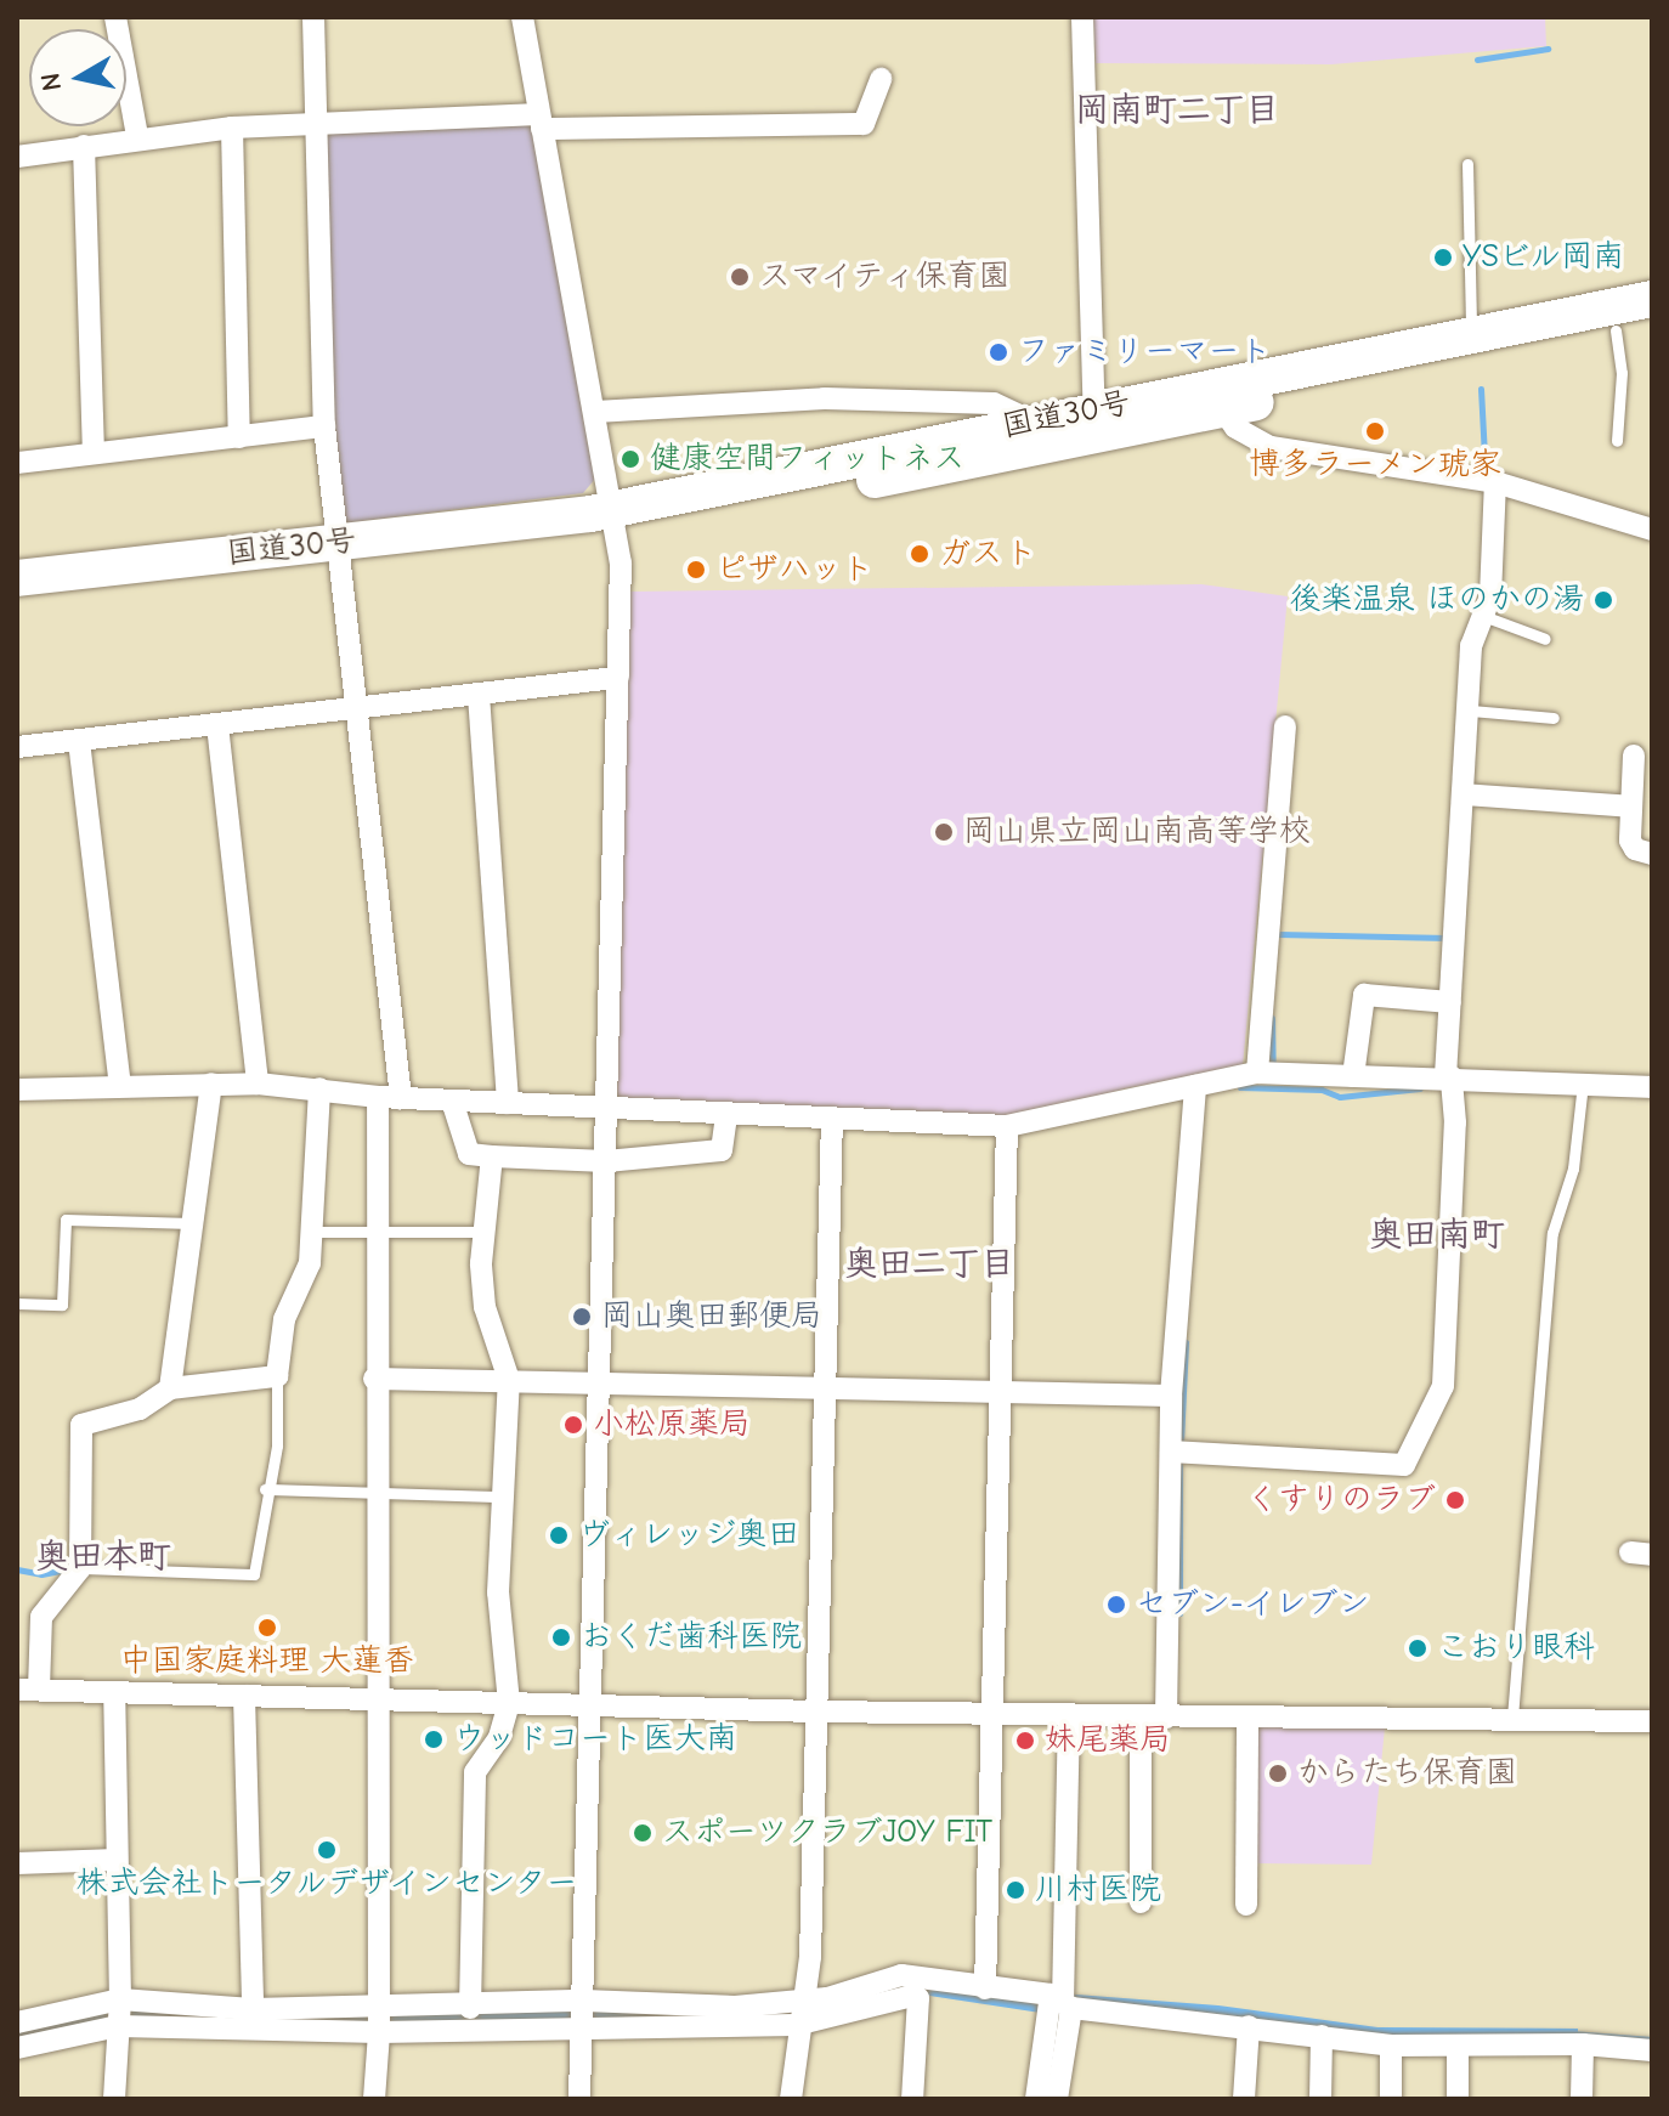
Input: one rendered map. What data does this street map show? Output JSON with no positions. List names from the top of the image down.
{
  "streets": {
    "highway": ["国道30号"]
  },
  "districts": [
    "岡南町二丁目",
    "奥田南町",
    "奥田二丁目",
    "奥田本町"
  ],
  "places": [
    "YSビル岡南",
    "スマイティ保育園",
    "ファミリーマート",
    "博多ラーメン琥家",
    "健康空間フィットネス",
    "ガスト",
    "ピザハット",
    "後楽温泉 ほのかの湯",
    "岡山県立岡山南高等学校",
    "岡山奥田郵便局",
    "小松原薬局",
    "くすりのラブ",
    "ヴィレッジ奥田",
    "セブン-イレブン",
    "中国家庭料理 大蓮香",
    "おくだ歯科医院",
    "こおり眼科",
    "ウッドコート医大南",
    "妹尾薬局",
    "からたち保育園",
    "スポーツクラブJOY FIT",
    "株式会社トータルデザインセンター",
    "川村医院"
  ],
  "north": "left"
}
